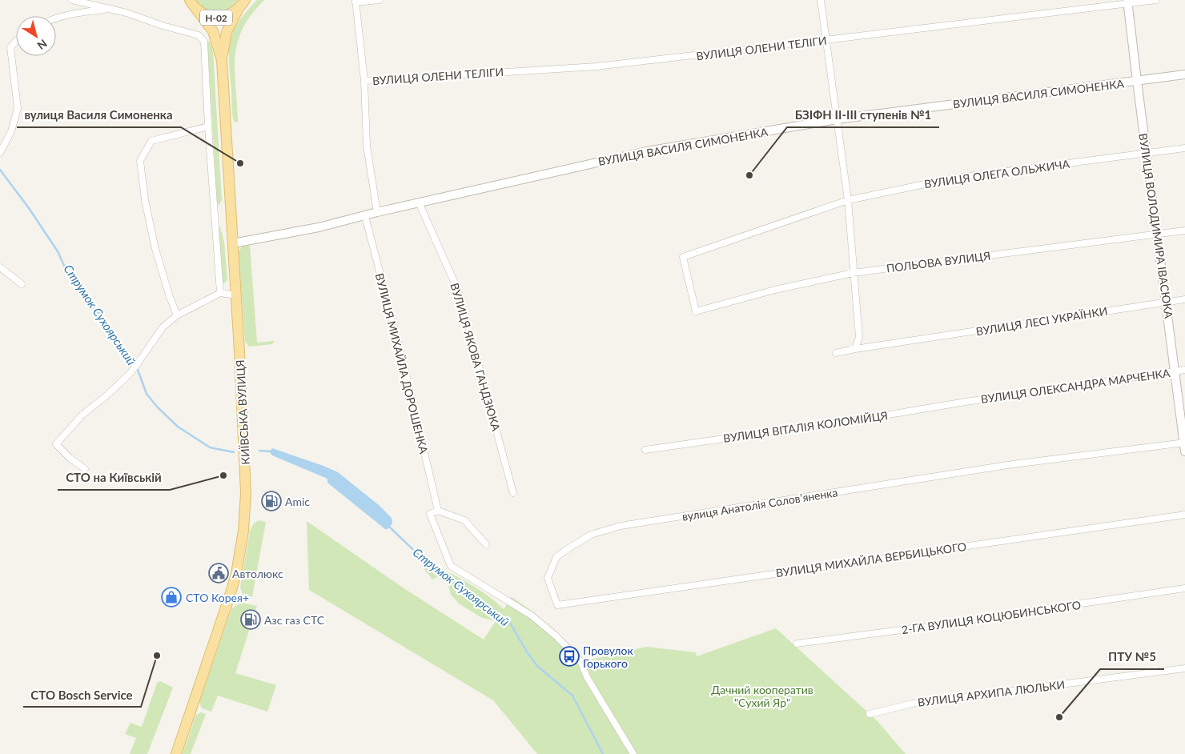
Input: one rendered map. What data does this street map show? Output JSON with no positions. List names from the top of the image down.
{
  "streets": {
    "main road": ["Н-02", "КИЇВСЬКА ВУЛИЦЯ"],
    "street": [
      "ВУЛИЦЯ ОЛЕНИ ТЕЛІГИ",
      "ВУЛИЦЯ ВАСИЛЯ СИМОНЕНКА",
      "ВУЛИЦЯ ОЛЕГА ОЛЬЖИЧА",
      "ВУЛИЦЯ ВОЛОДИМИРА ІВАСЮКА",
      "ПОЛЬОВА ВУЛИЦЯ",
      "ВУЛИЦЯ ЛЕСІ УКРАЇНКИ",
      "ВУЛИЦЯ ЯКОВА ГАНДЗЮКА",
      "ВУЛИЦЯ МИХАЙЛА ДОРОШЕНКА",
      "ВУЛИЦЯ ОЛЕКСАНДРА МАРЧЕНКА",
      "ВУЛИЦЯ ВІТАЛІЯ КОЛОМІЙЦЯ",
      "вулиця Анатолія Соловʼяненка",
      "ВУЛИЦЯ МИХАЙЛА ВЕРБИЦЬКОГО",
      "2-ГА ВУЛИЦЯ КОЦЮБИНСЬКОГО",
      "ВУЛИЦЯ АРХИПА ЛЮЛЬКИ"
    ]
  },
  "crossings": [
    ["Н-02", "КИЇВСЬКА ВУЛИЦЯ"],
    ["ВУЛИЦЯ ОЛЕНИ ТЕЛІГИ", "ВУЛИЦЯ ВОЛОДИМИРА ІВАСЮКА"],
    ["ВУЛИЦЯ ВАСИЛЯ СИМОНЕНКА", "ВУЛИЦЯ ВОЛОДИМИРА ІВАСЮКА"],
    ["ВУЛИЦЯ ВАСИЛЯ СИМОНЕНКА", "ВУЛИЦЯ ЯКОВА ГАНДЗЮКА"],
    ["ВУЛИЦЯ ВАСИЛЯ СИМОНЕНКА", "ВУЛИЦЯ МИХАЙЛА ДОРОШЕНКА"],
    ["ВУЛИЦЯ ВАСИЛЯ СИМОНЕНКА", "КИЇВСЬКА ВУЛИЦЯ"],
    ["ВУЛИЦЯ ОЛЕГА ОЛЬЖИЧА", "ВУЛИЦЯ ВОЛОДИМИРА ІВАСЮКА"],
    ["ВУЛИЦЯ ОЛЕГА ОЛЬЖИЧА", "ПОЛЬОВА ВУЛИЦЯ"],
    ["ВУЛИЦЯ ВОЛОДИМИРА ІВАСЮКА", "ПОЛЬОВА ВУЛИЦЯ"],
    ["ВУЛИЦЯ ВОЛОДИМИРА ІВАСЮКА", "ВУЛИЦЯ ЛЕСІ УКРАЇНКИ"],
    ["ВУЛИЦЯ ВОЛОДИМИРА ІВАСЮКА", "ВУЛИЦЯ ОЛЕКСАНДРА МАРЧЕНКА"],
    ["ВУЛИЦЯ ВОЛОДИМИРА ІВАСЮКА", "вулиця Анатолія Соловʼяненка"],
    ["ВУЛИЦЯ ОЛЕКСАНДРА МАРЧЕНКА", "ВУЛИЦЯ ВІТАЛІЯ КОЛОМІЙЦЯ"],
    ["вулиця Анатолія Соловʼяненка", "ВУЛИЦЯ МИХАЙЛА ВЕРБИЦЬКОГО"]
  ],
  "water": ["Струмок Сухоярський"],
  "parks": ["Дачний кооператив \"Сухий Яр\""],
  "places": {
    "other": [
      "вулиця Василя Симоненка",
      "БЗІФН ІІ-ІІІ ступенів №1",
      "СТО на Київській",
      "СТО Bosch Service",
      "ПТУ №5"
    ],
    "fuel station": ["Amic", "Азс газ СТС"],
    "public building": ["Автолюкс"],
    "shop": ["СТО Корея+"],
    "bus stop": ["Провулок Горького"]
  },
  "north": "bottom right"
}
